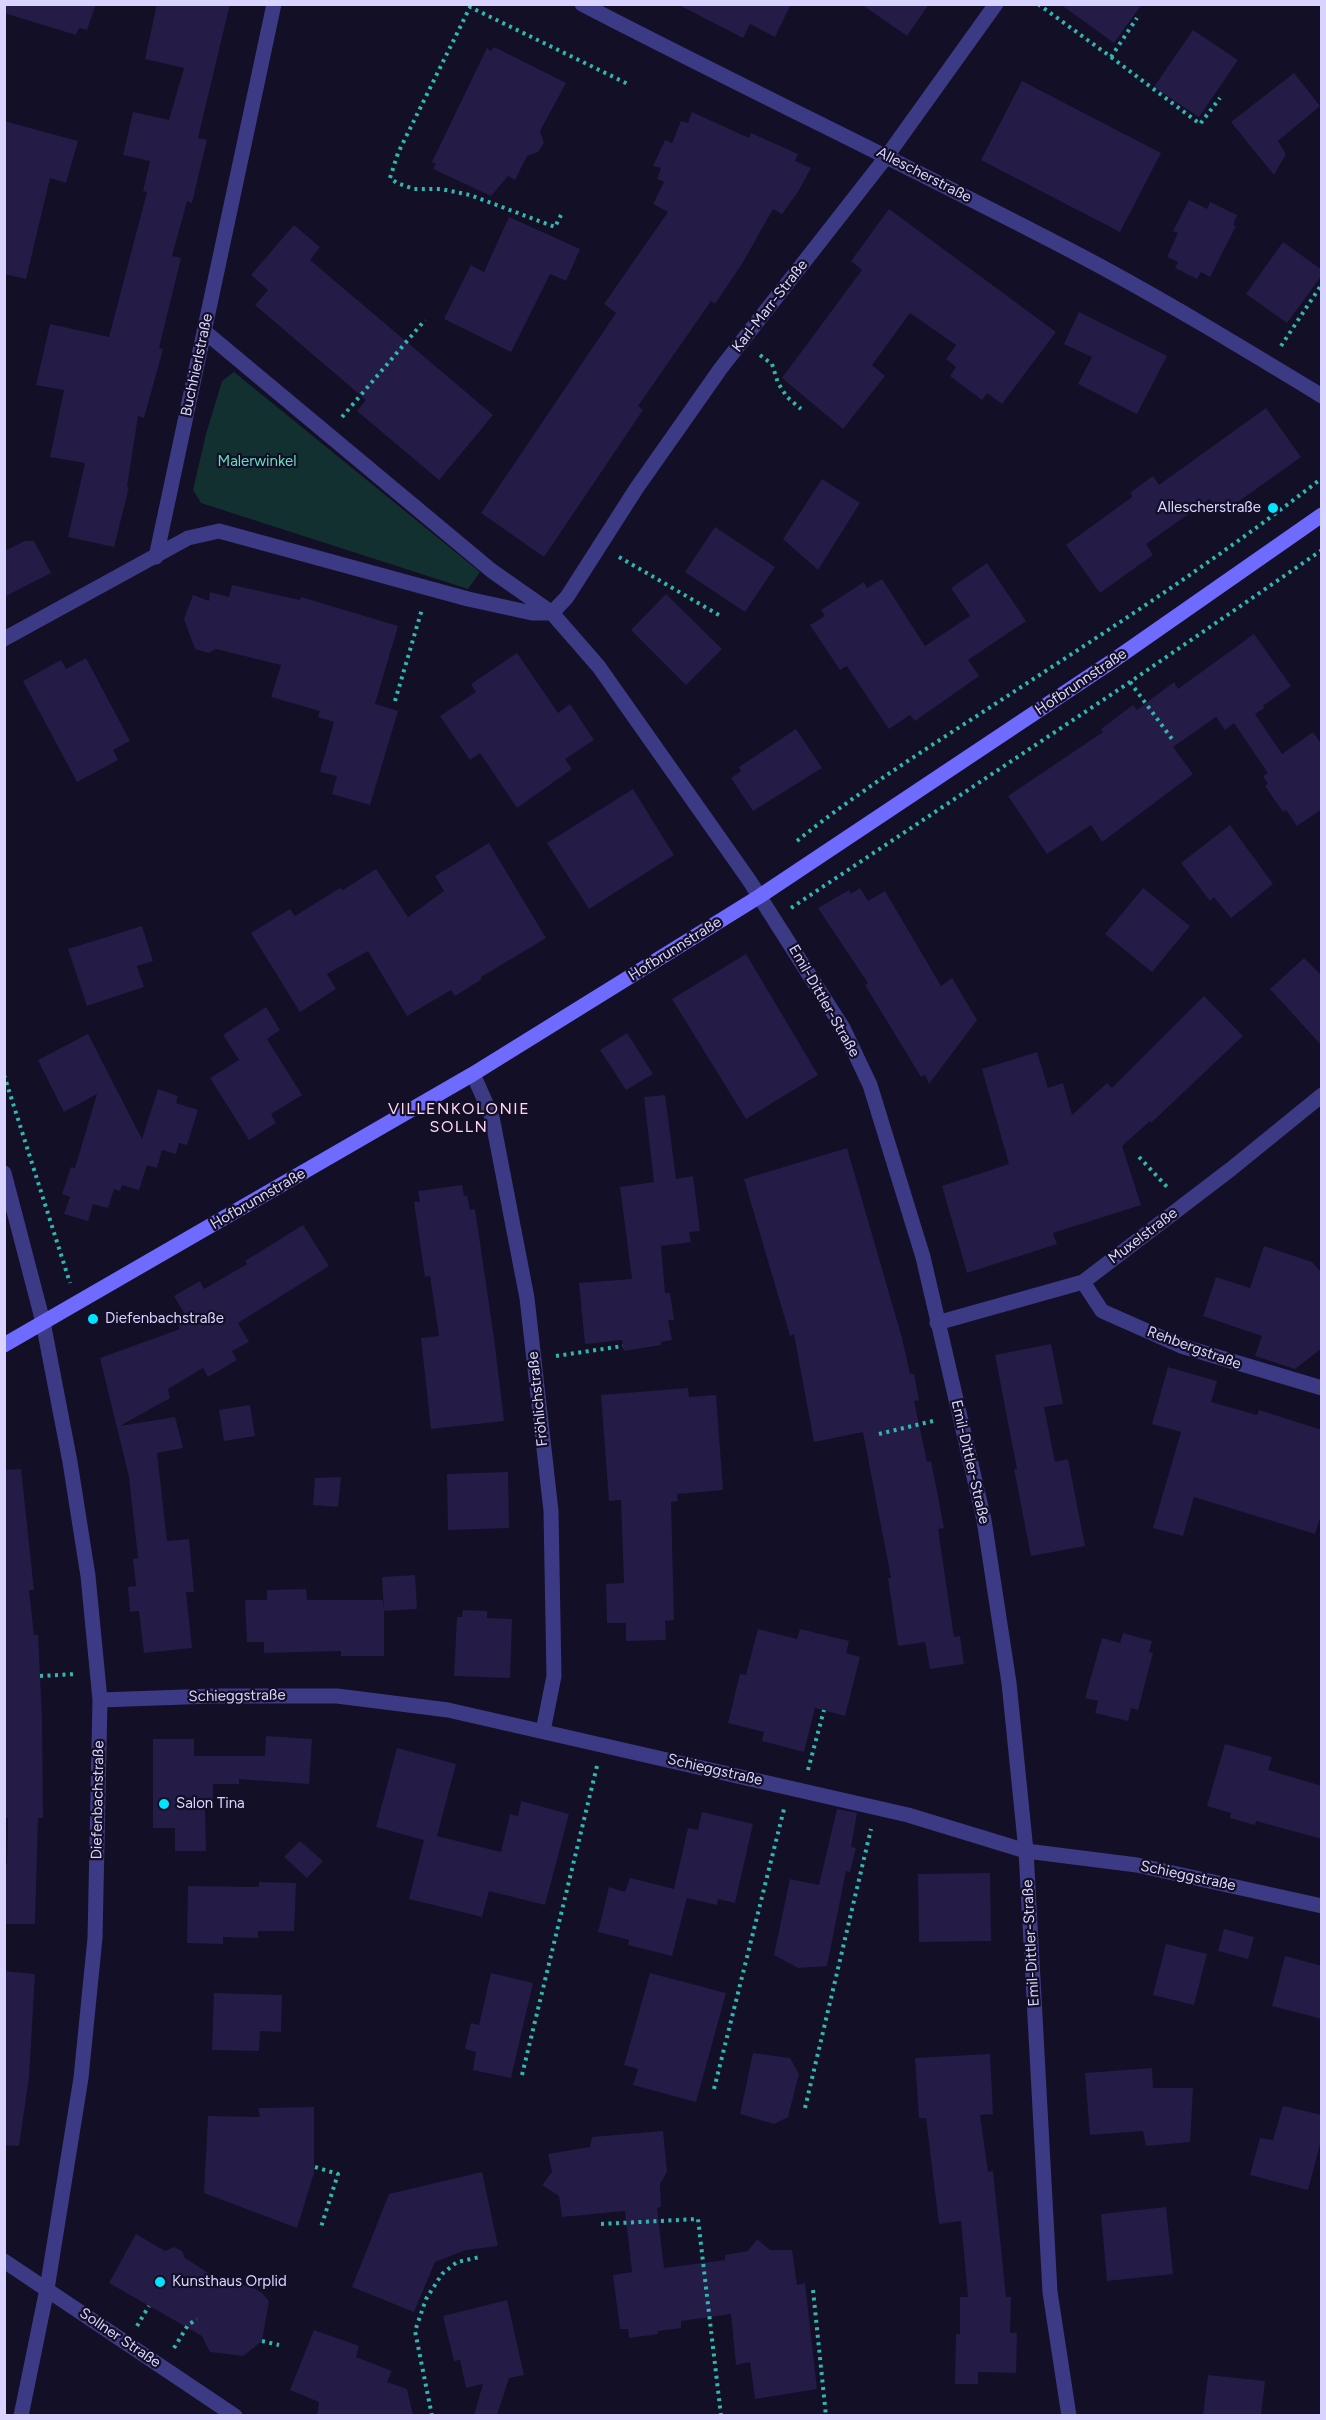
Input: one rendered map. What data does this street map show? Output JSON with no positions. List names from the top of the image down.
{
  "streets": {
    "street": [
      "Allescherstraße",
      "Karl-Marr-Straße",
      "Buchhierlstraße",
      "Hofbrunnstraße",
      "Emil-Dittler-Straße",
      "Muxelstraße",
      "Rehbergstraße",
      "Fröhlichstraße",
      "Schieggstraße",
      "Diefenbachstraße",
      "Sollner Straße"
    ]
  },
  "crossings": [
    ["Allescherstraße", "Karl-Marr-Straße"],
    ["Karl-Marr-Straße", "Emil-Dittler-Straße"],
    ["Hofbrunnstraße", "Emil-Dittler-Straße"],
    ["Hofbrunnstraße", "Fröhlichstraße"],
    ["Hofbrunnstraße", "Diefenbachstraße"],
    ["Emil-Dittler-Straße", "Muxelstraße"],
    ["Emil-Dittler-Straße", "Schieggstraße"],
    ["Muxelstraße", "Rehbergstraße"],
    ["Fröhlichstraße", "Schieggstraße"],
    ["Schieggstraße", "Diefenbachstraße"],
    ["Diefenbachstraße", "Sollner Straße"]
  ],
  "districts": ["VILLENKOLONIE SOLLN"],
  "parks": ["Malerwinkel"],
  "places": [
    "Allescherstraße",
    "Diefenbachstraße",
    "Salon Tina",
    "Kunsthaus Orplid"
  ]
}
